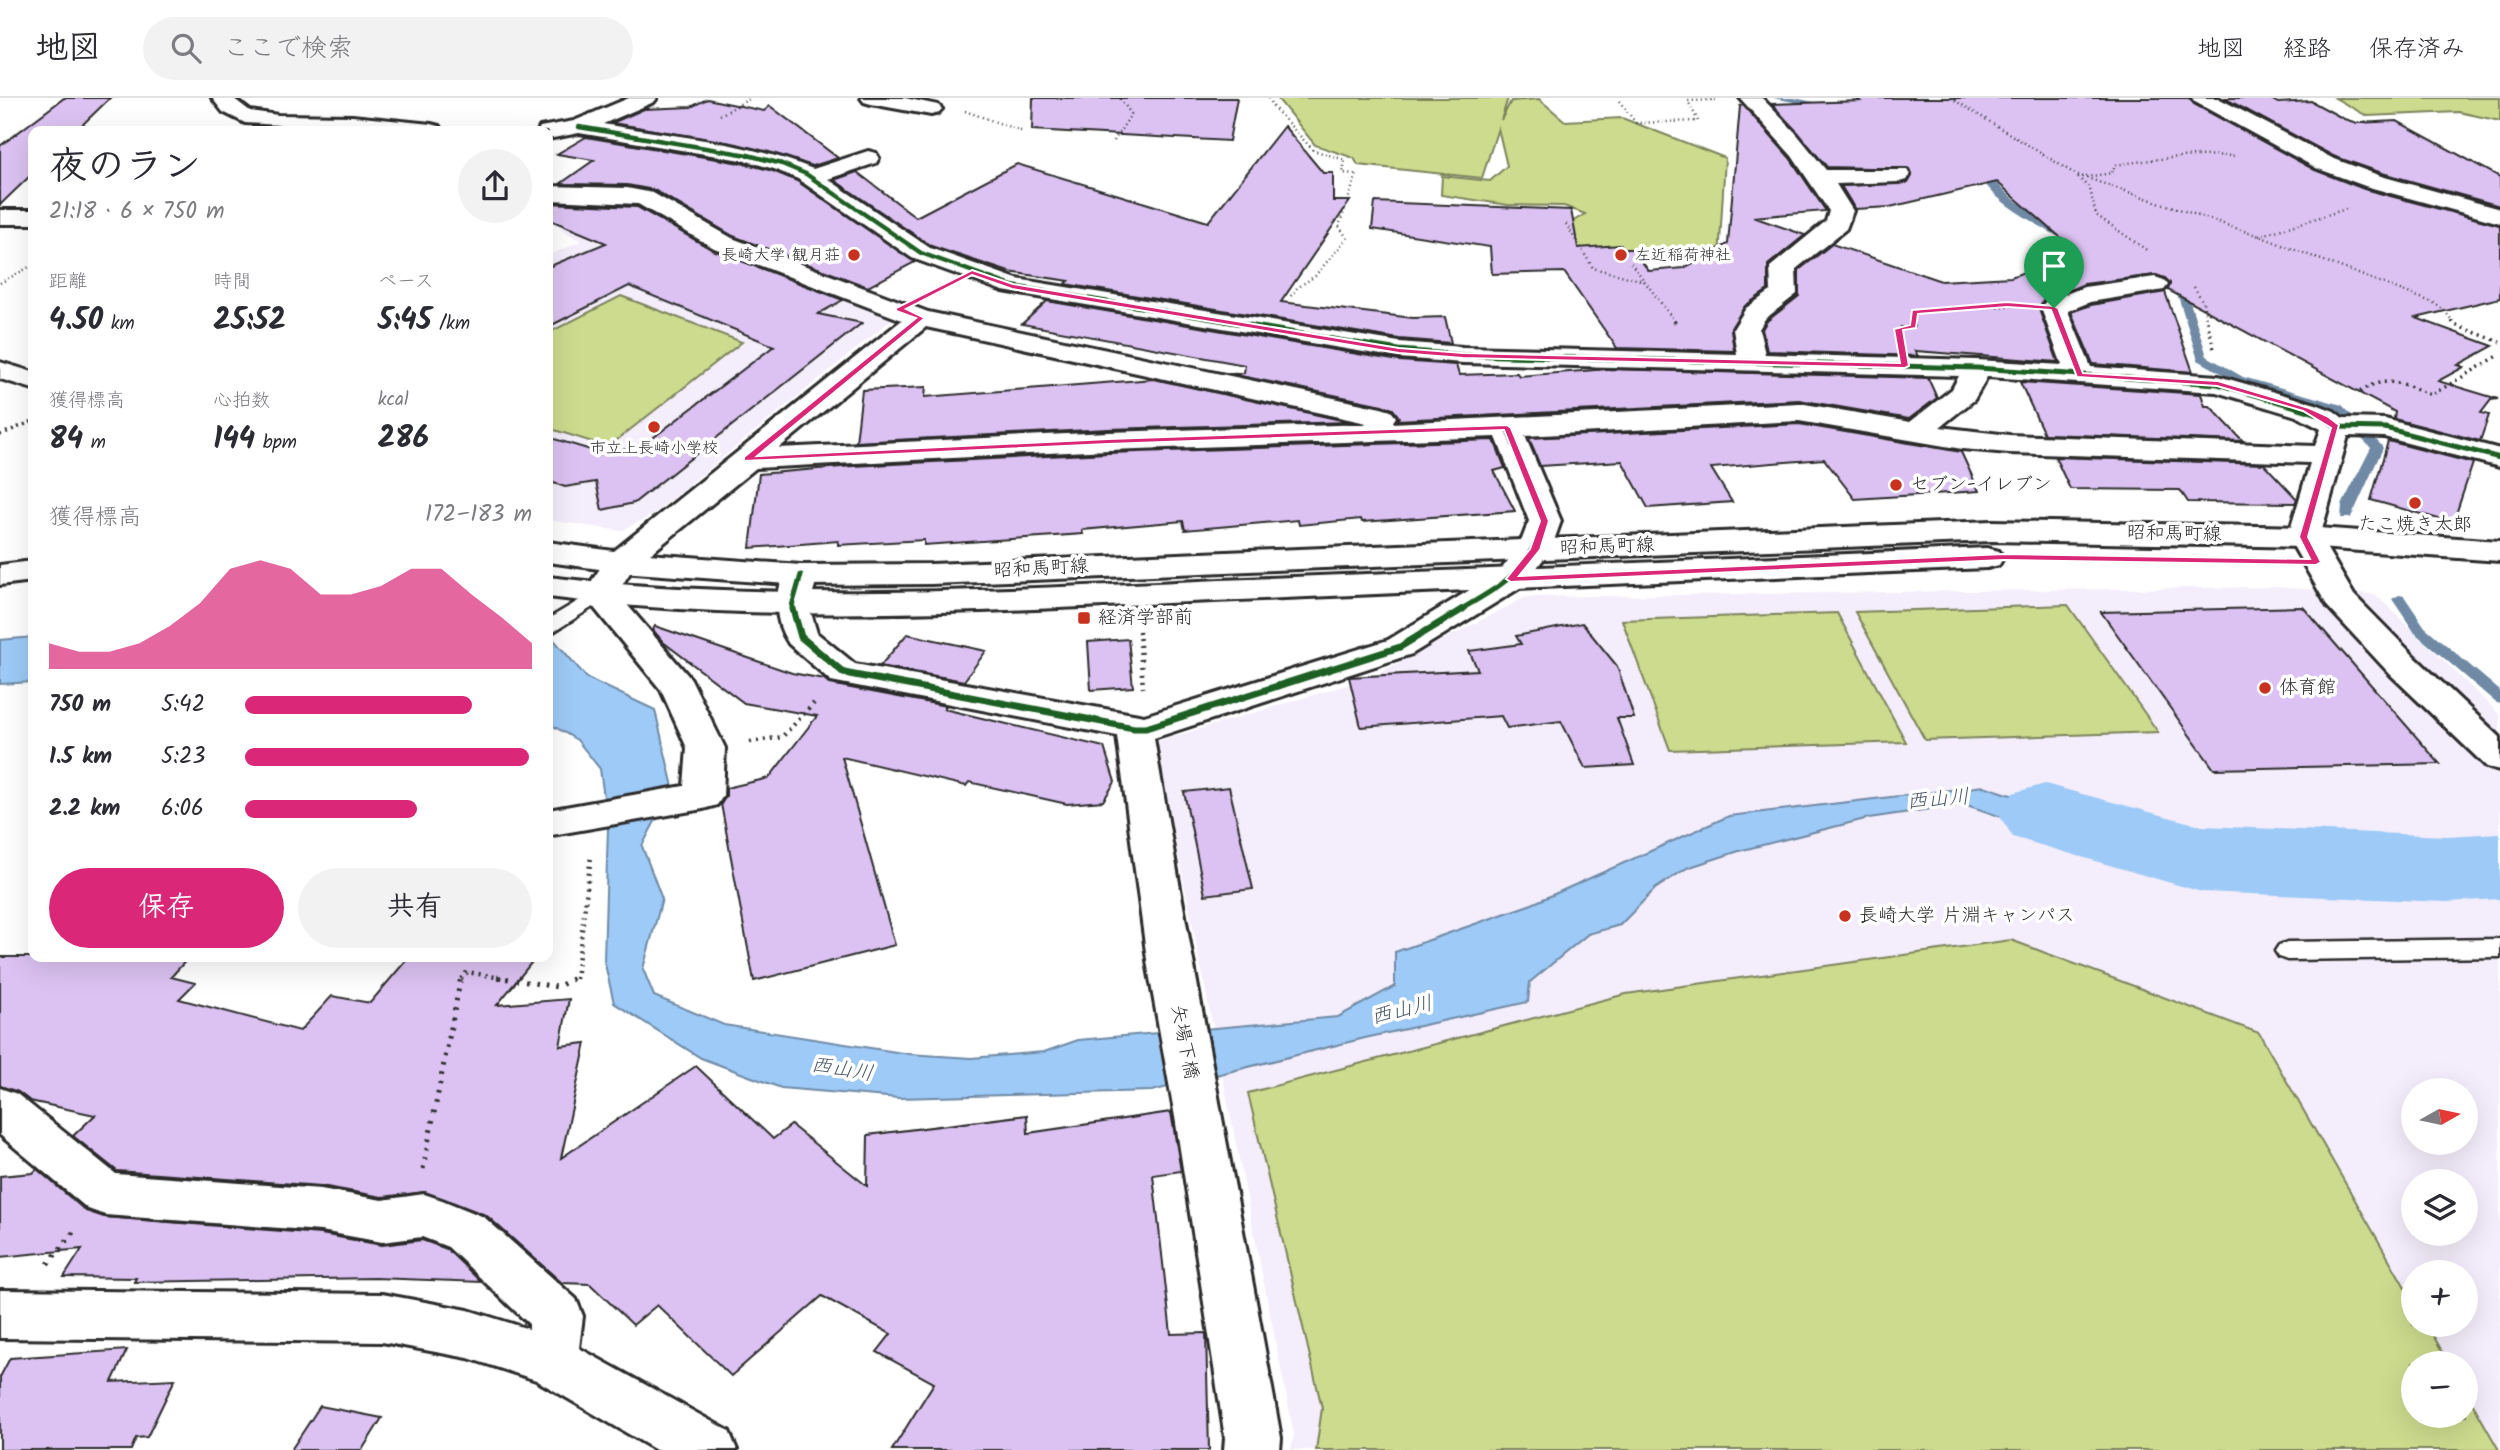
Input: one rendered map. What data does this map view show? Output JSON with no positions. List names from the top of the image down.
{
  "streets": {
    "street": ["昭和馬町線", "矢場下橋"]
  },
  "water": ["西山川"],
  "places": {
    "other": [
      "長崎大学 観月荘",
      "左近稲荷神社",
      "市立上長崎小学校",
      "セブン-イレブン",
      "たこ焼き太郎",
      "体育館",
      "長崎大学 片淵キャンパス"
    ],
    "transit": ["経済学部前"]
  },
  "north": "right",
  "page": {
    "header": "地図",
    "search": "ここで検索",
    "nav": ["地図", "経路", "保存済み"],
    "heading": ["夜のラン", "21:18 · 6 × 750 m"],
    "stats": [
      ["距離", "4.50 km"],
      ["時間", "25:52"],
      ["ペース", "5:45 /km"],
      ["獲得標高", "84 m"],
      ["心拍数", "144 bpm"],
      ["kcal", "286"]
    ],
    "chart": ["獲得標高", "172–183 m"],
    "list": [
      {
        "name": "750 m",
        "note": "5:42"
      },
      {
        "name": "1.5 km",
        "note": "5:23"
      },
      {
        "name": "2.2 km",
        "note": "6:06"
      }
    ],
    "buttons": ["保存", "共有"],
    "map_buttons": ["+", "−"]
  }
}
